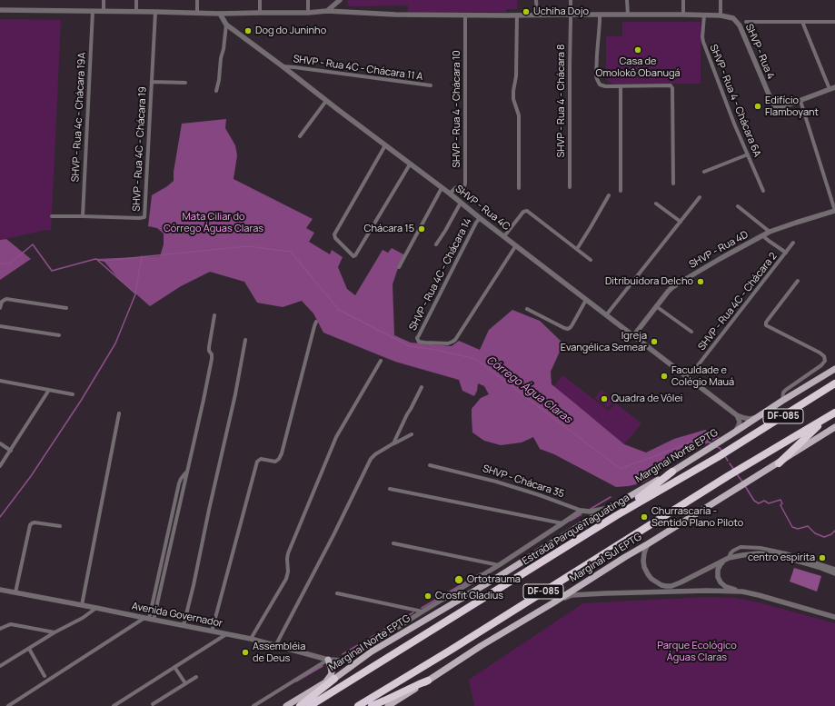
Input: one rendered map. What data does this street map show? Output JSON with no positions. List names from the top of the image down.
{
  "streets": {
    "highway": ["DF-085", "Estrada Parque Taguatinga"],
    "main road": ["Marginal Norte EPTG", "Marginal Sul EPTG"],
    "street": [
      "SHVP - Rua 4",
      "SHVP - Rua 4C - Chácara 11 A",
      "SHVP - Rua 4 - Chácara 8",
      "SHVP - Rua 4 - Chácara 6A",
      "SHVP - Rua 4 - Chácara 10",
      "SHVP - Rua 4c - Chácara 19A",
      "SHVP - Rua 4C - Chácara 19",
      "SHVP - Rua 4C",
      "SHVP - Rua 4D",
      "SHVP - Rua 4C - Chácara 14",
      "SHVP - Rua 4C - Chácara 2",
      "SHVP - Chácara 35",
      "Avenida Governador"
    ]
  },
  "crossings": [
    ["SHVP - Rua 4", "SHVP - Rua 4 - Chácara 8"],
    ["SHVP - Rua 4", "SHVP - Rua 4 - Chácara 6A"],
    ["SHVP - Rua 4", "SHVP - Rua 4 - Chácara 10"],
    ["SHVP - Rua 4", "SHVP - Rua 4c - Chácara 19A"],
    ["SHVP - Rua 4", "SHVP - Rua 4C - Chácara 19"],
    ["SHVP - Rua 4", "SHVP - Rua 4C"],
    ["SHVP - Rua 4C - Chácara 11 A", "SHVP - Rua 4C"],
    ["SHVP - Rua 4 - Chácara 10", "SHVP - Rua 4C"],
    ["SHVP - Rua 4c - Chácara 19A", "SHVP - Rua 4C - Chácara 19"],
    ["SHVP - Rua 4C", "SHVP - Rua 4D"],
    ["SHVP - Rua 4C", "SHVP - Rua 4C - Chácara 14"],
    ["SHVP - Rua 4C", "SHVP - Rua 4C - Chácara 2"],
    ["SHVP - Rua 4C", "Marginal Norte EPTG"],
    ["SHVP - Rua 4D", "SHVP - Rua 4C - Chácara 2"],
    ["Marginal Norte EPTG", "SHVP - Chácara 35"]
  ],
  "water": ["Córrego Água Claras"],
  "parks": ["Mata Ciliar do Córrego Águas Claras", "Parque Ecológico Águas Claras"],
  "places": [
    "Uchiha Dojo",
    "Dog do Juninho",
    "Casa de Omolokô Obanugá",
    "Edifício Flamboyant",
    "Chácara 15",
    "Ditribuidora Delcho",
    "Igreja Evangélica Semear",
    "Faculdade e Colégio Mauá",
    "Quadra de Vôlei",
    "Churrascaria - Sentido Plano Piloto",
    "centro espirita",
    "Ortotrauma",
    "Crosfit Gladius",
    "Assembléia de Deus"
  ]
}
